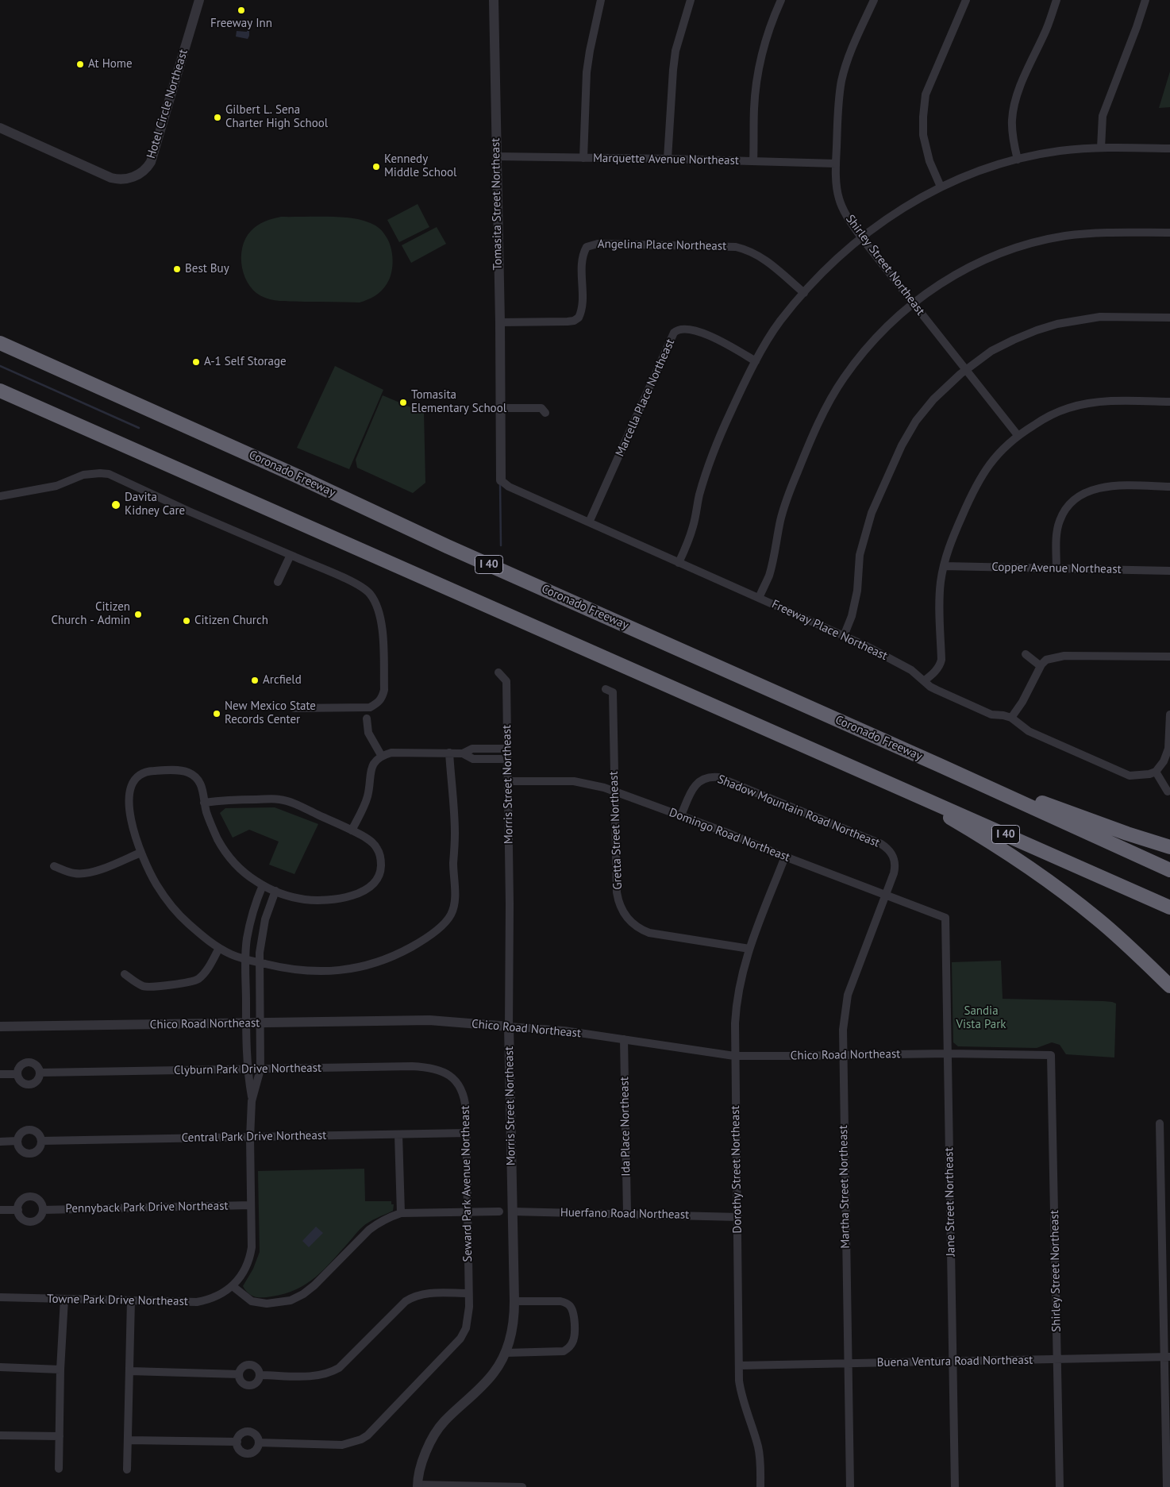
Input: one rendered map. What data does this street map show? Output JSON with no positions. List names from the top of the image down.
{
  "streets": {
    "highway": ["Coronado Freeway", "I 40"],
    "street": [
      "Hotel Circle Northeast",
      "Marquette Avenue Northeast",
      "Tomasita Street Northeast",
      "Angelina Place Northeast",
      "Shirley Street Northeast",
      "Marcella Place Northeast",
      "Copper Avenue Northeast",
      "Freeway Place Northeast",
      "Morris Street Northeast",
      "Shadow Mountain Road Northeast",
      "Gretta Street Northeast",
      "Domingo Road Northeast",
      "Chico Road Northeast",
      "Clyburn Park Drive Northeast",
      "Ida Place Northeast",
      "Central Park Drive Northeast",
      "Dorothy Street Northeast",
      "Seward Park Avenue Northeast",
      "Martha Street Northeast",
      "Jane Street Northeast",
      "Pennyback Park Drive Northeast",
      "Huerfano Road Northeast",
      "Towne Park Drive Northeast",
      "Buena Ventura Road Northeast"
    ]
  },
  "crossings": [
    ["Marquette Avenue Northeast", "Tomasita Street Northeast"],
    ["Marquette Avenue Northeast", "Shirley Street Northeast"],
    ["Tomasita Street Northeast", "Angelina Place Northeast"],
    ["Tomasita Street Northeast", "Freeway Place Northeast"],
    ["Shirley Street Northeast", "Chico Road Northeast"],
    ["Shirley Street Northeast", "Buena Ventura Road Northeast"],
    ["Marcella Place Northeast", "Freeway Place Northeast"],
    ["Morris Street Northeast", "Domingo Road Northeast"],
    ["Morris Street Northeast", "Chico Road Northeast"],
    ["Morris Street Northeast", "Huerfano Road Northeast"],
    ["Shadow Mountain Road Northeast", "Domingo Road Northeast"],
    ["Shadow Mountain Road Northeast", "Martha Street Northeast"],
    ["Gretta Street Northeast", "Domingo Road Northeast"],
    ["Gretta Street Northeast", "Dorothy Street Northeast"],
    ["Domingo Road Northeast", "Dorothy Street Northeast"],
    ["Domingo Road Northeast", "Martha Street Northeast"],
    ["Domingo Road Northeast", "Jane Street Northeast"],
    ["Chico Road Northeast", "Ida Place Northeast"],
    ["Chico Road Northeast", "Dorothy Street Northeast"],
    ["Chico Road Northeast", "Martha Street Northeast"],
    ["Chico Road Northeast", "Jane Street Northeast"],
    ["Chico Road Northeast", "Towne Park Drive Northeast"],
    ["Clyburn Park Drive Northeast", "Seward Park Avenue Northeast"],
    ["Clyburn Park Drive Northeast", "Towne Park Drive Northeast"],
    ["Ida Place Northeast", "Huerfano Road Northeast"],
    ["Central Park Drive Northeast", "Seward Park Avenue Northeast"],
    ["Central Park Drive Northeast", "Towne Park Drive Northeast"],
    ["Dorothy Street Northeast", "Huerfano Road Northeast"],
    ["Dorothy Street Northeast", "Buena Ventura Road Northeast"],
    ["Martha Street Northeast", "Buena Ventura Road Northeast"],
    ["Jane Street Northeast", "Buena Ventura Road Northeast"],
    ["Pennyback Park Drive Northeast", "Towne Park Drive Northeast"]
  ],
  "parks": ["Sandia Vista Park"],
  "places": [
    "Freeway Inn",
    "At Home",
    "Gilbert L. Sena Charter High School",
    "Kennedy Middle School",
    "Best Buy",
    "A-1 Self Storage",
    "Tomasita Elementary School",
    "Davita Kidney Care",
    "Citizen Church - Admin",
    "Citizen Church",
    "Arcfield",
    "New Mexico State Records Center"
  ]
}
